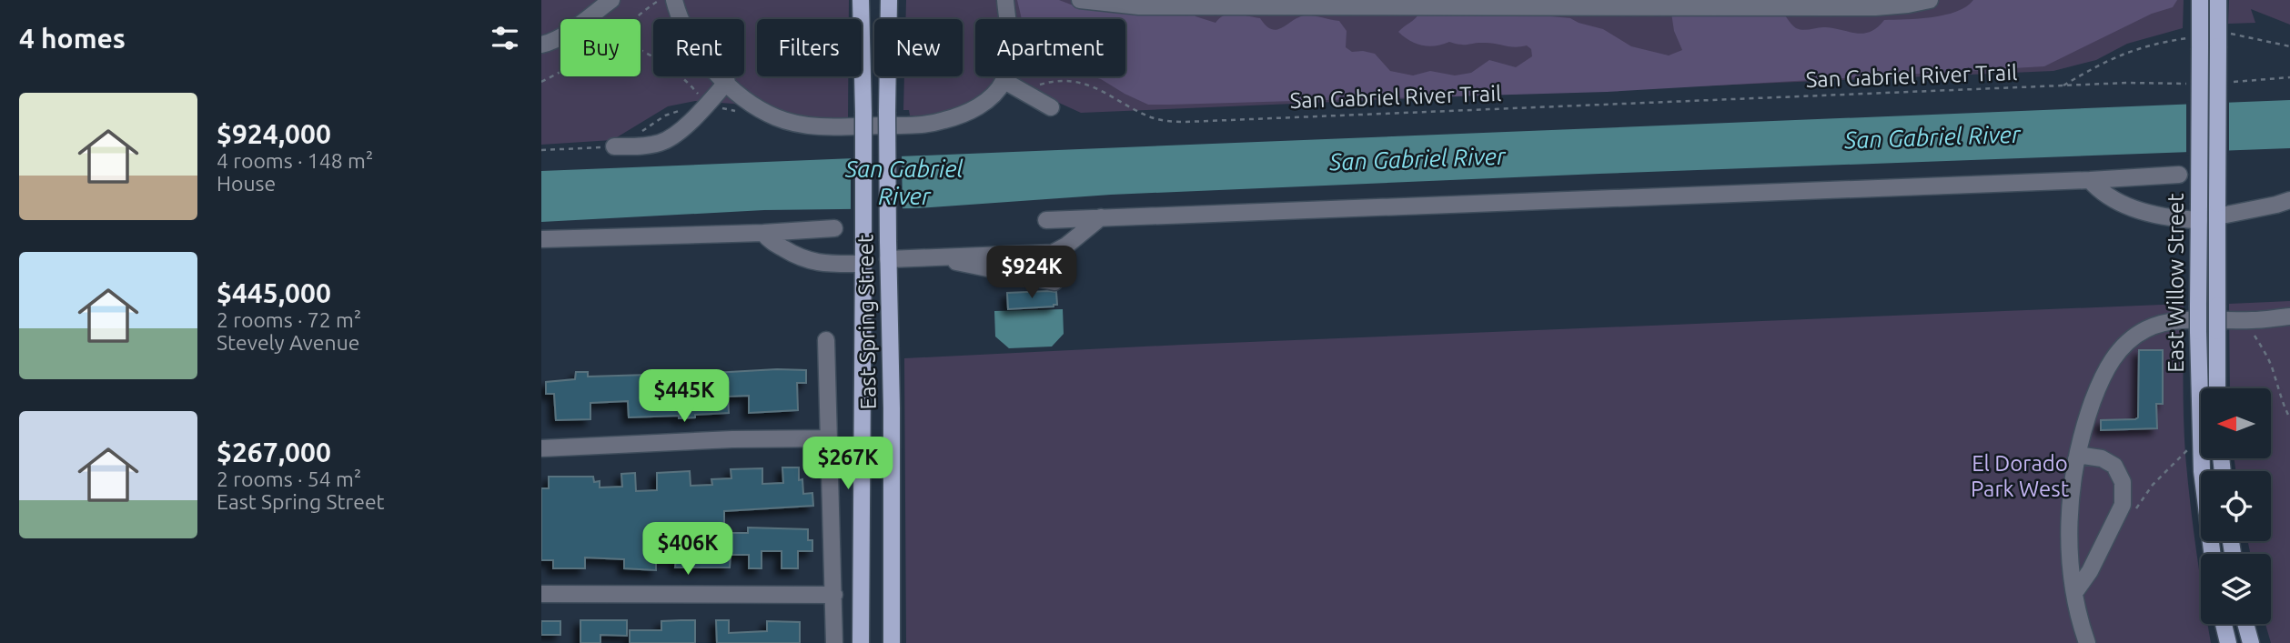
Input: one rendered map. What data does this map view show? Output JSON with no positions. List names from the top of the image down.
{
  "streets": {
    "main road": ["East Willow Street", "East Spring Street"],
    "path": ["San Gabriel River Trail"]
  },
  "water": ["San Gabriel River"],
  "parks": ["El Dorado Park West"],
  "north": "left",
  "page": {
    "heading": "4 homes",
    "chip": [
      "Buy",
      "Rent",
      "Filters",
      "New",
      "Apartment"
    ],
    "list": [
      {
        "name": "$924,000",
        "note": "4 rooms · 148 m² · House"
      },
      {
        "name": "$445,000",
        "note": "2 rooms · 72 m² · Stevely Avenue"
      },
      {
        "name": "$267,000",
        "note": "2 rooms · 54 m² · East Spring Street"
      }
    ],
    "price": [
      "$924K",
      "$445K",
      "$267K",
      "$406K"
    ]
  }
}
